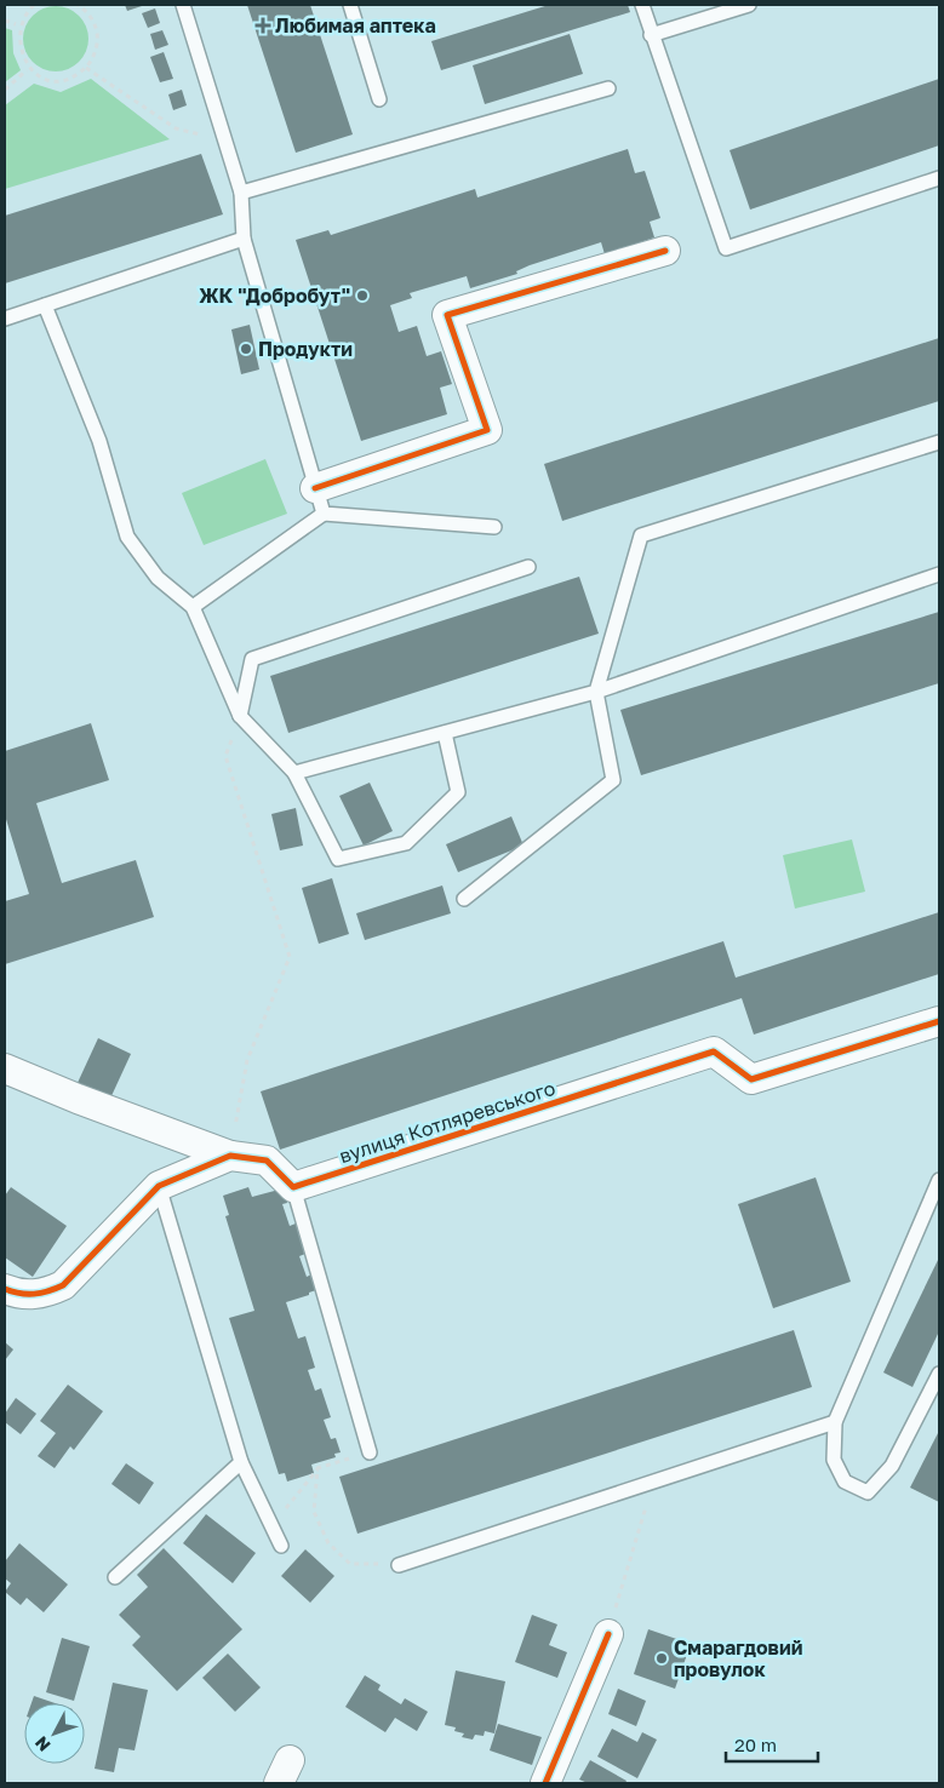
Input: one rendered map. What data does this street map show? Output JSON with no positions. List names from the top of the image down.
{
  "streets": {
    "street": ["вулиця Котляревського"]
  },
  "places": {
    "health": ["Любимая аптека"],
    "other": ["ЖК \"Добробут\"", "Продукти", "Смарагдовий провулок"]
  },
  "scale_bar": "20 m",
  "north": "bottom left"
}
